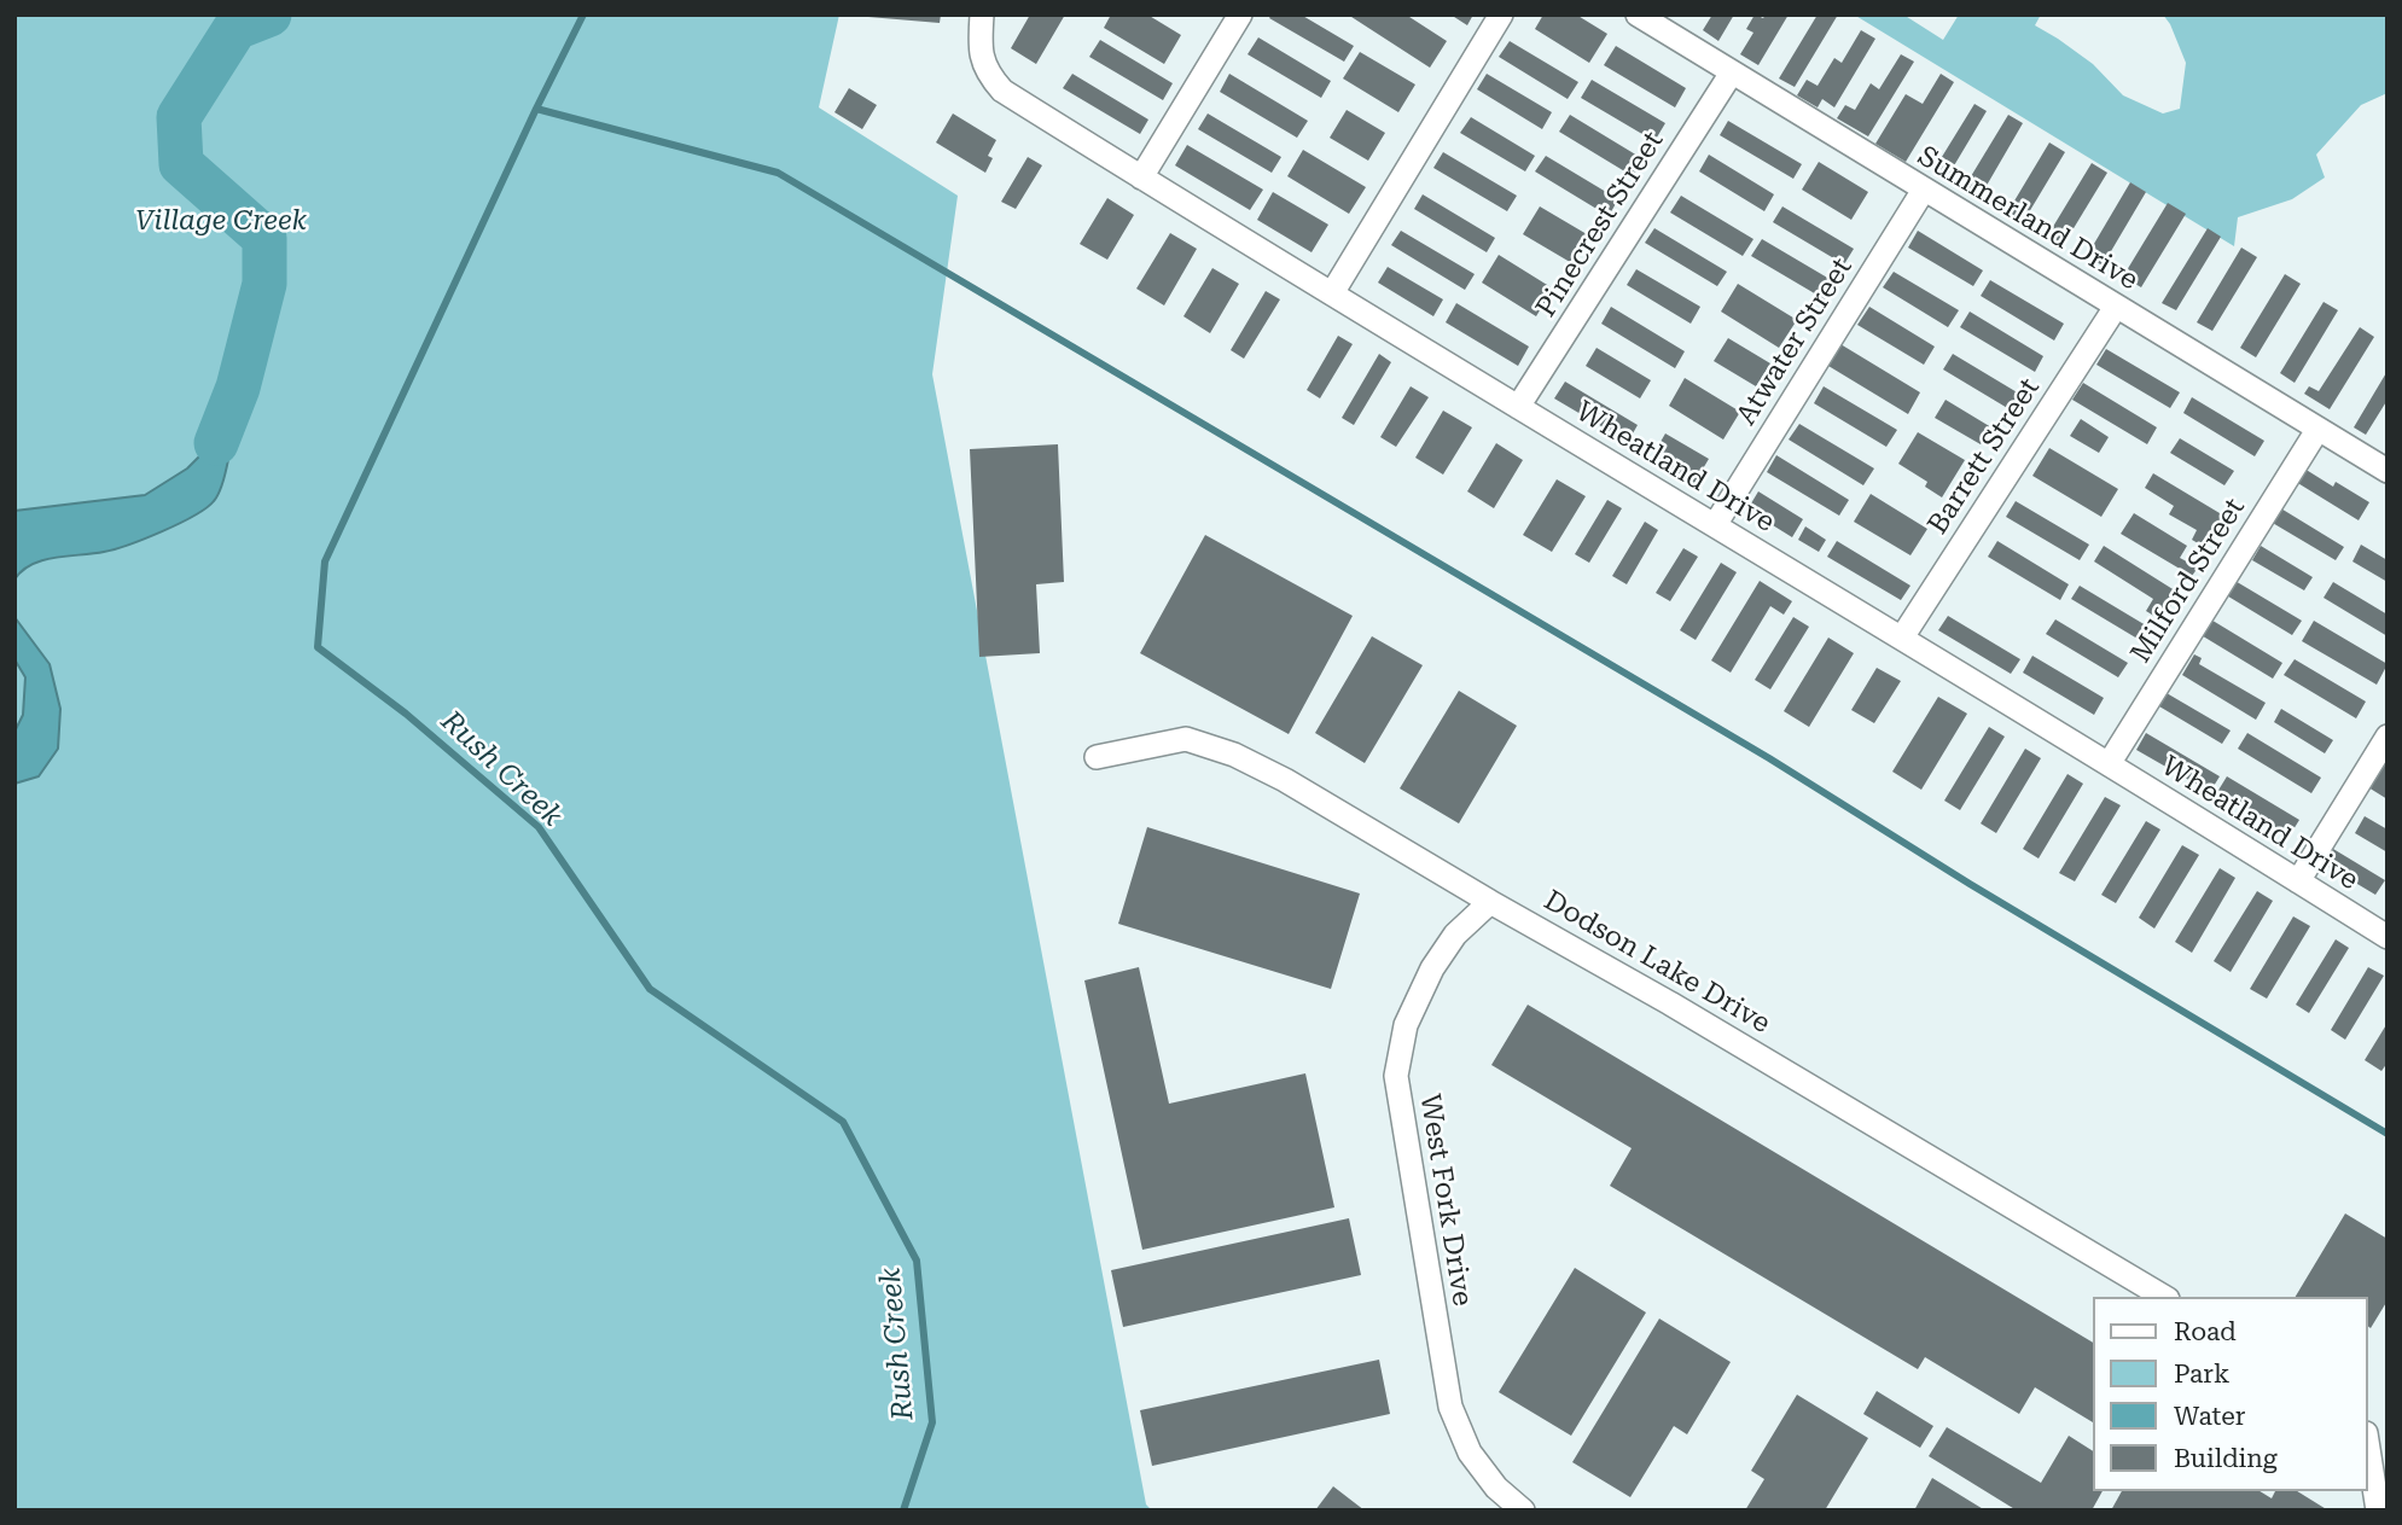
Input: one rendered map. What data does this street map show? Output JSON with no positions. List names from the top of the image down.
{
  "streets": {
    "street": [
      "Summerland Drive",
      "Pinecrest Street",
      "Atwater Street",
      "Barrett Street",
      "Wheatland Drive",
      "Milford Street",
      "Dodson Lake Drive",
      "West Fork Drive"
    ]
  },
  "crossings": [
    ["Summerland Drive", "Pinecrest Street"],
    ["Summerland Drive", "Atwater Street"],
    ["Summerland Drive", "Barrett Street"],
    ["Summerland Drive", "Milford Street"],
    ["Pinecrest Street", "Wheatland Drive"],
    ["Atwater Street", "Wheatland Drive"],
    ["Barrett Street", "Wheatland Drive"],
    ["Wheatland Drive", "Milford Street"],
    ["Dodson Lake Drive", "West Fork Drive"]
  ],
  "water": ["Rush Creek"],
  "parks": ["Village Creek"],
  "legend": [
    "Road",
    "Park",
    "Water",
    "Building"
  ]
}
